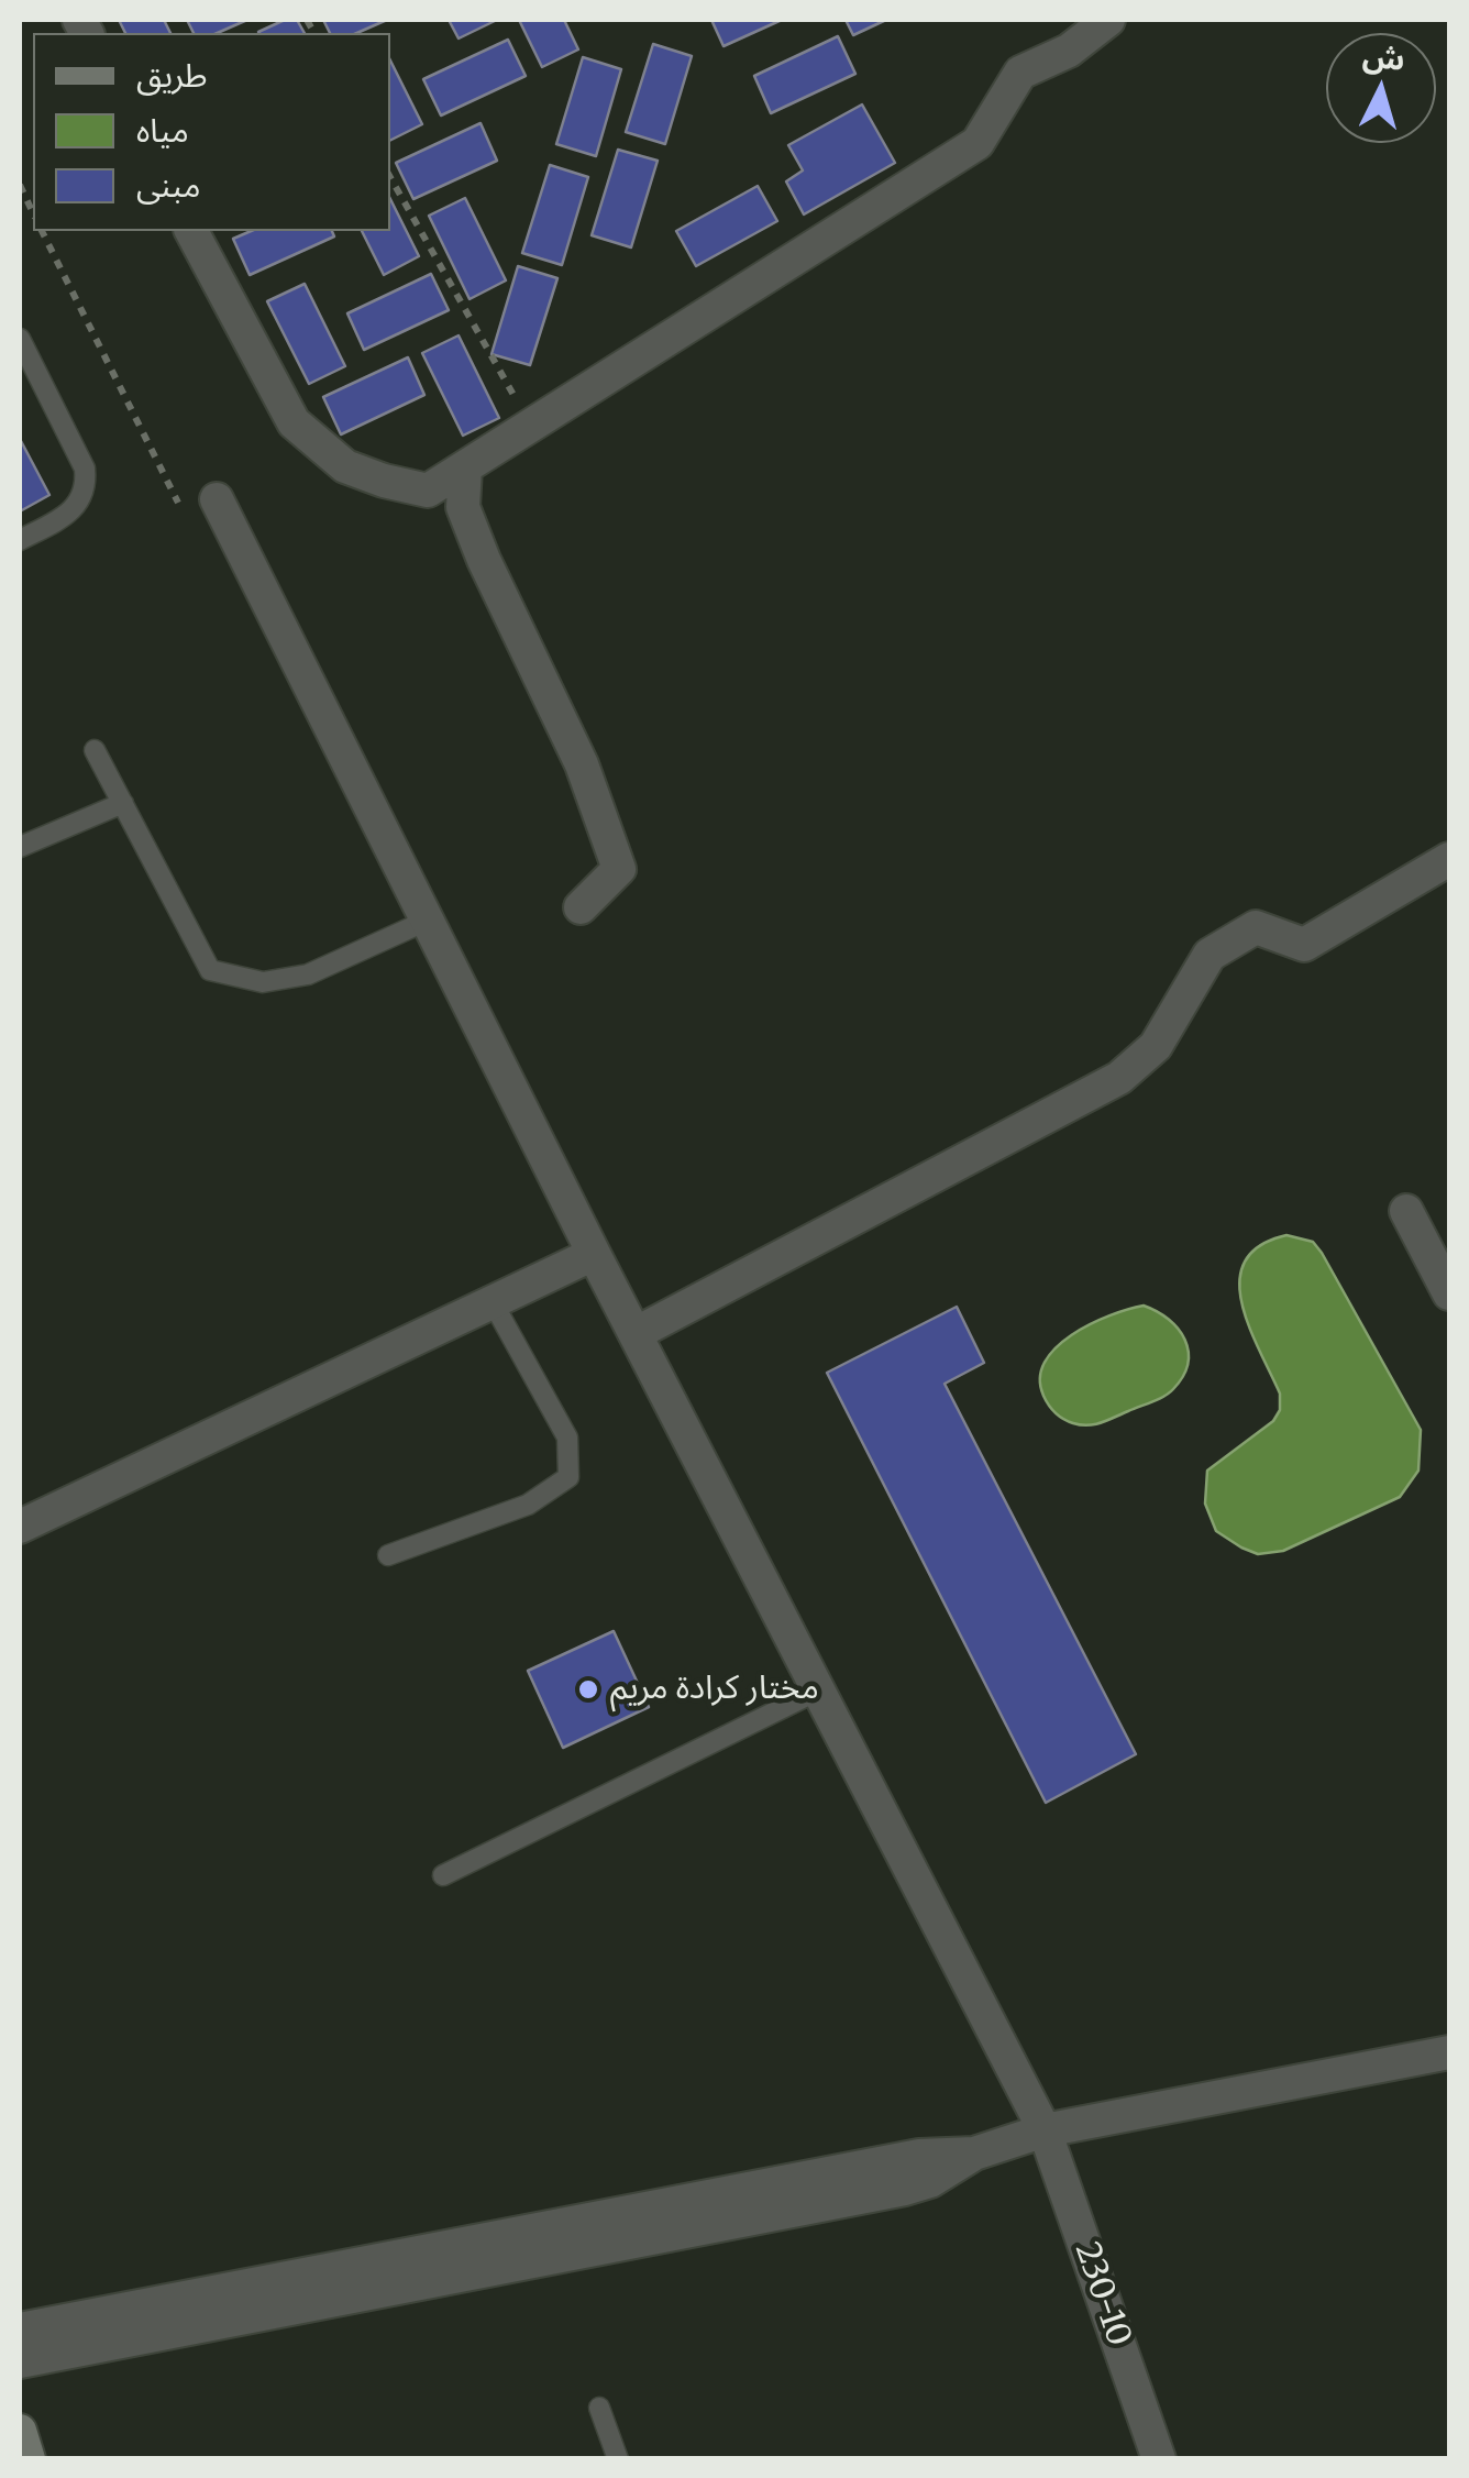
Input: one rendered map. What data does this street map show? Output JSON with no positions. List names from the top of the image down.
{
  "streets": {
    "street": ["230-10"]
  },
  "places": ["مختار كرادة مريم"],
  "legend": ["طريق", "مياه", "مبنى"],
  "north": "top"
}
